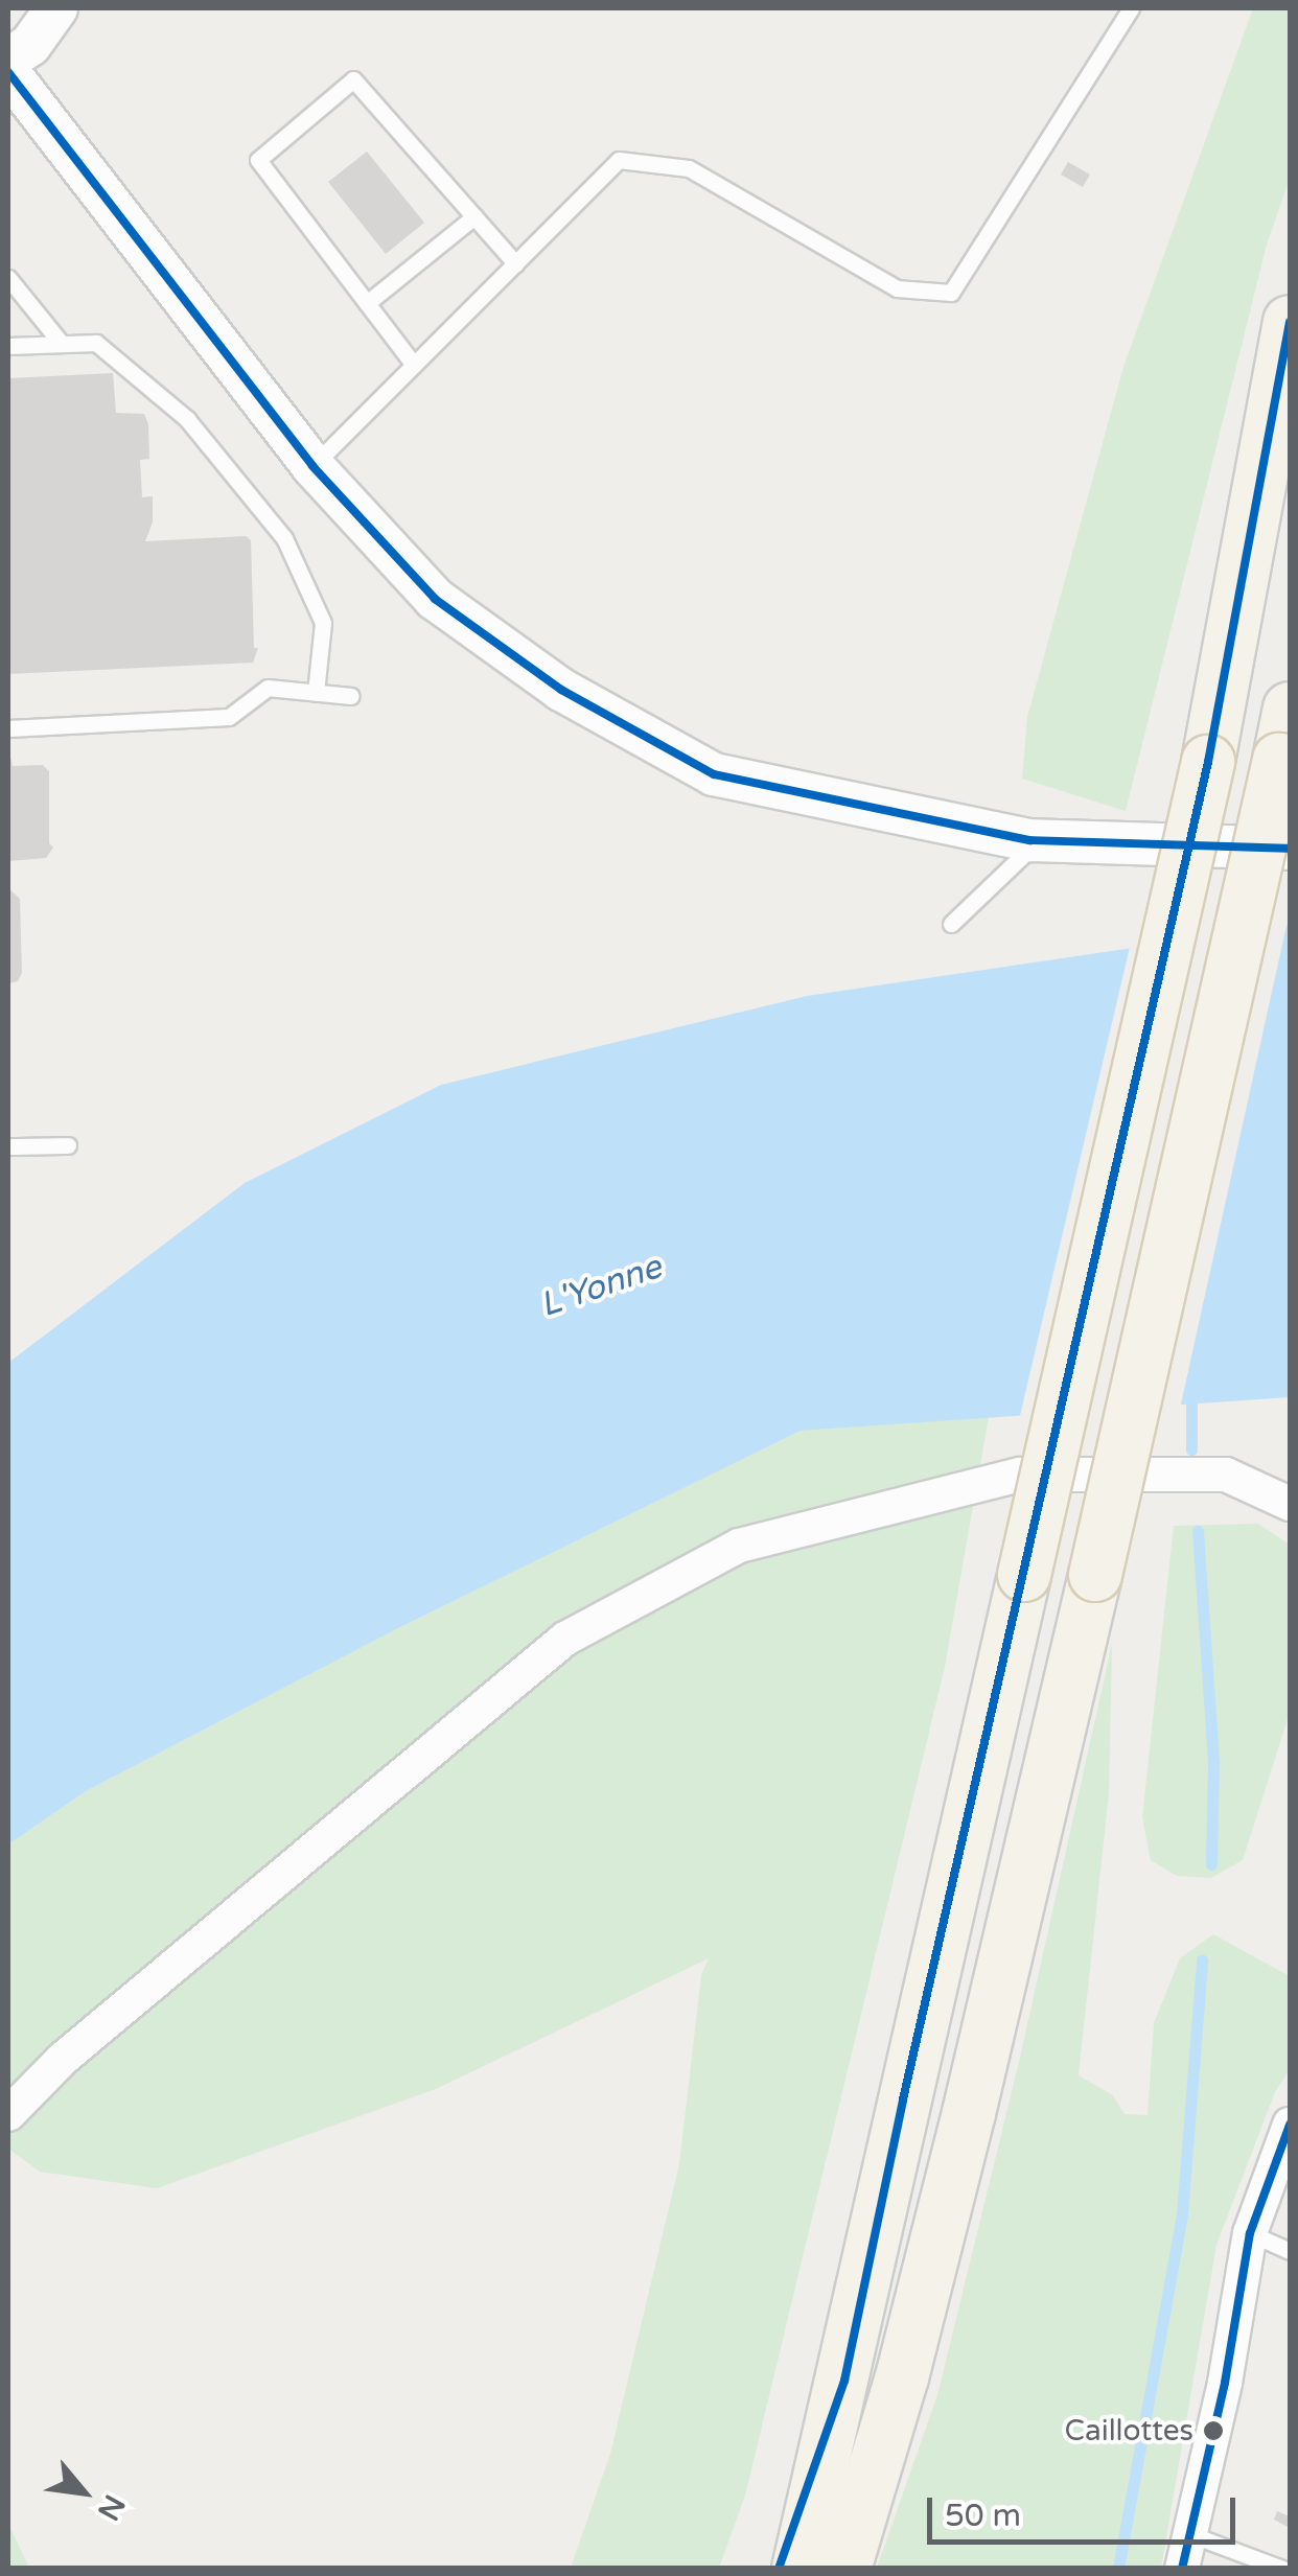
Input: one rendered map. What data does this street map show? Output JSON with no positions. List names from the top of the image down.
{
  "water": ["L'Yonne"],
  "places": ["Caillottes"],
  "scale_bar": "50 m",
  "north": "bottom right"
}
